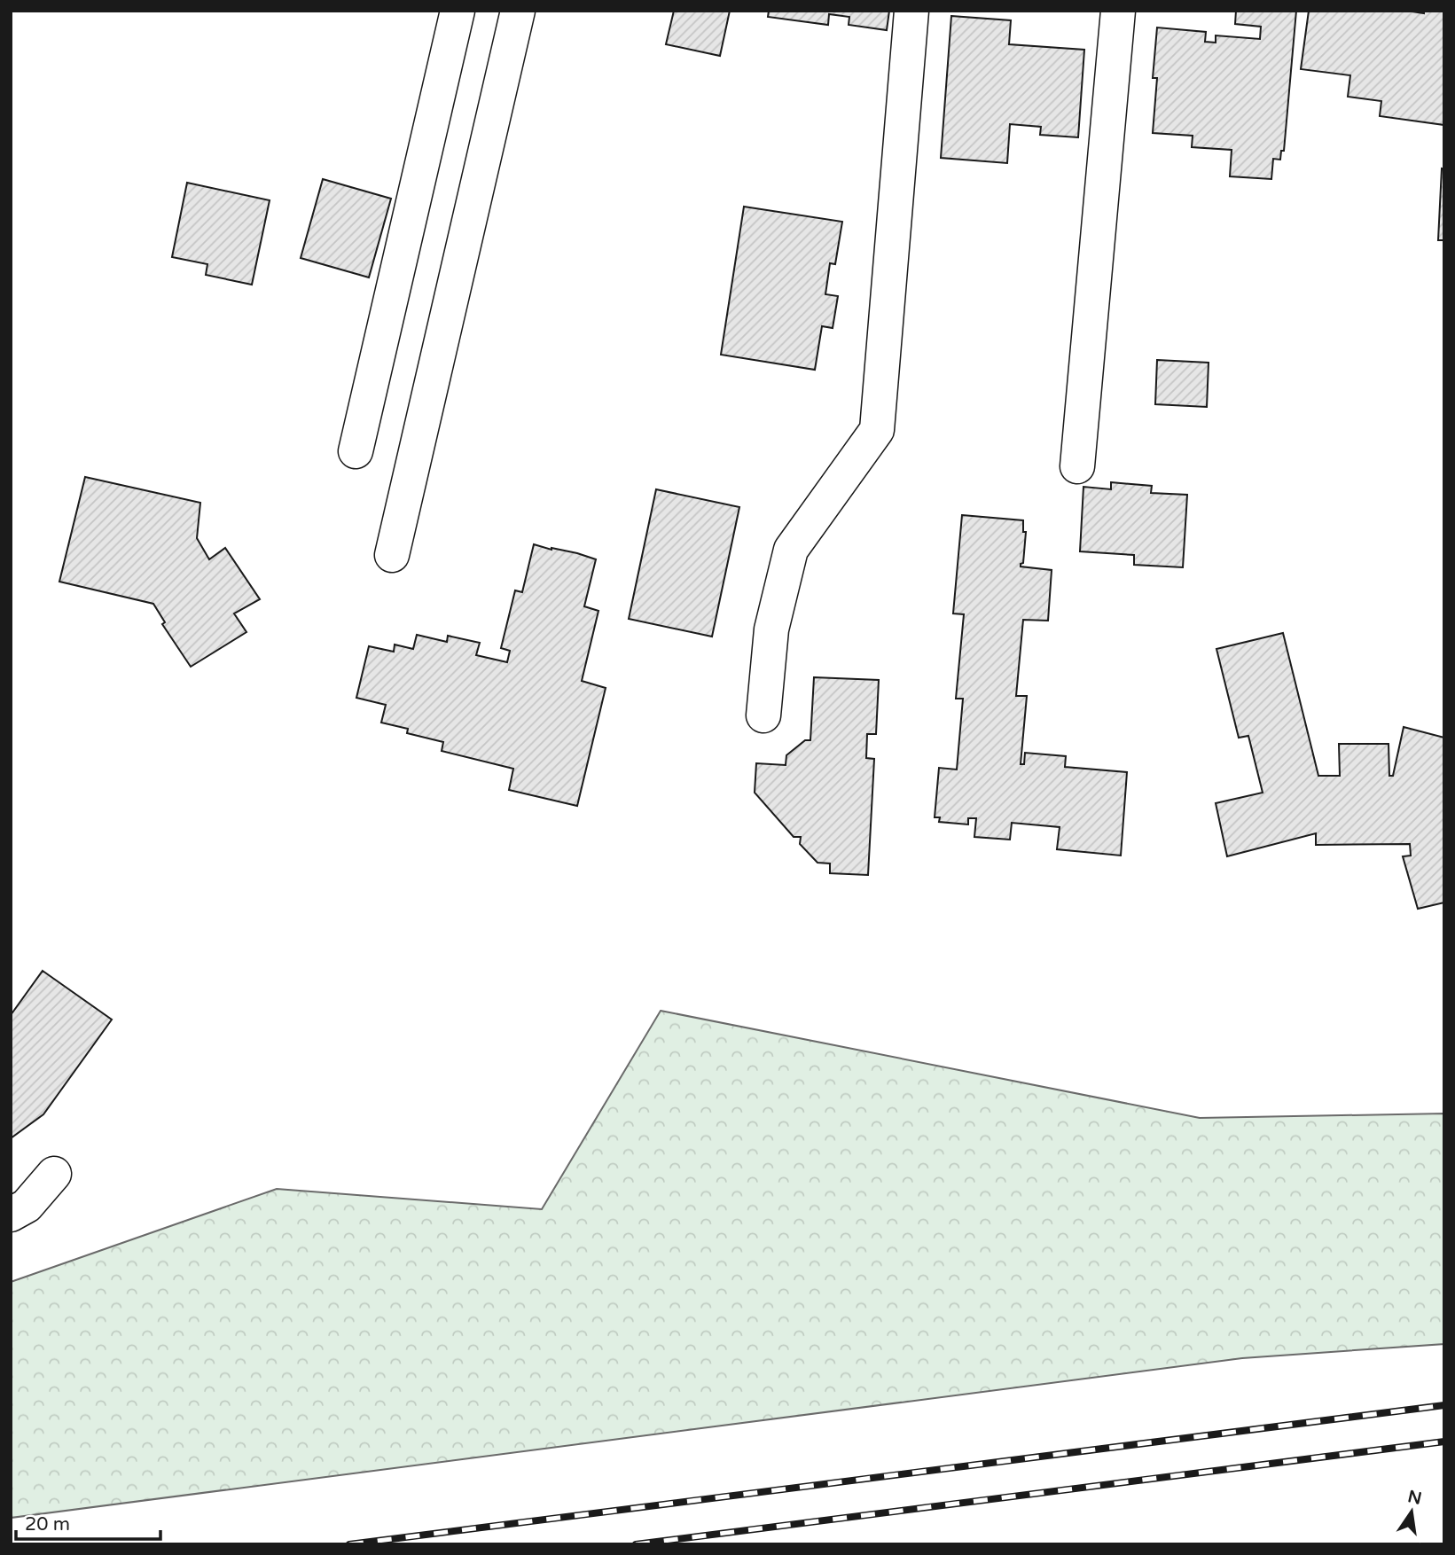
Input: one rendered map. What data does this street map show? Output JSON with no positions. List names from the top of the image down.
{
  "scale_bar": "20 m",
  "north": "top"
}
